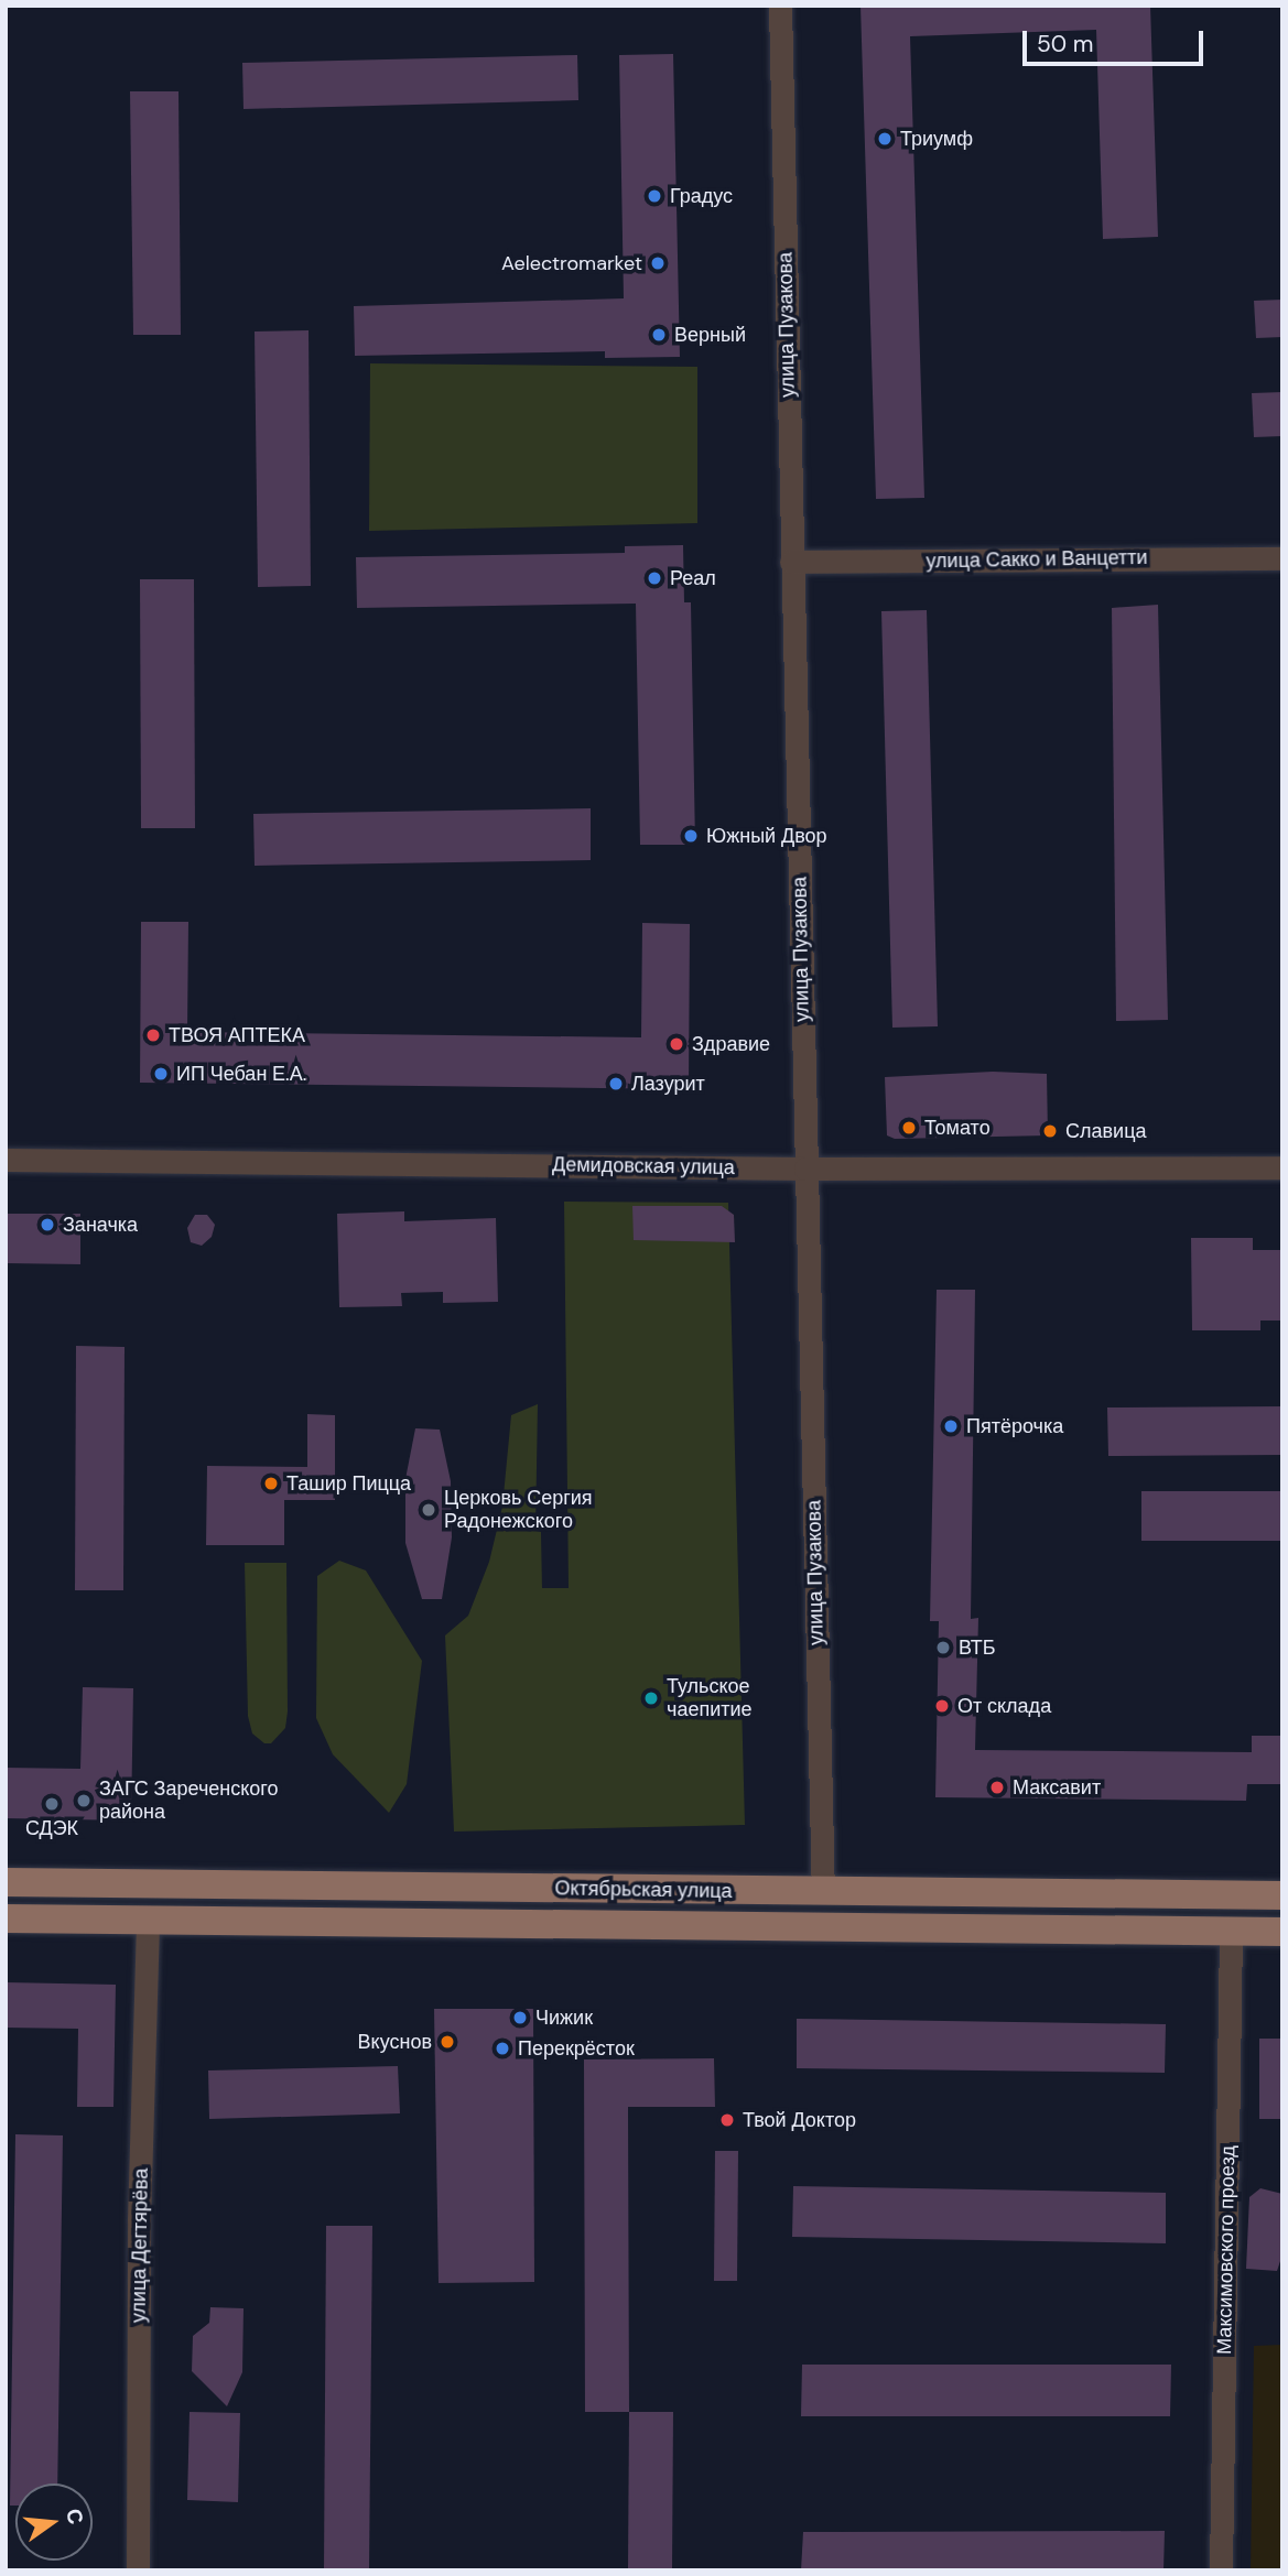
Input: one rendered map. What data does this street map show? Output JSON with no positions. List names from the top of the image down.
{
  "streets": {
    "main road": ["Октябрьская улица"],
    "street": [
      "улица Пузакова",
      "улица Сакко и Ванцетти",
      "Демидовская улица",
      "улица Дегтярёва",
      "Максимовского проезд"
    ]
  },
  "crossings": [
    ["улица Пузакова", "улица Сакко и Ванцетти"],
    ["улица Пузакова", "Демидовская улица"],
    ["улица Пузакова", "Октябрьская улица"],
    ["Октябрьская улица", "улица Дегтярёва"],
    ["Октябрьская улица", "Максимовского проезд"]
  ],
  "places": [
    "Триумф",
    "Градус",
    "Aelectromarket",
    "Верный",
    "Реал",
    "Южный Двор",
    "ТВОЯ АПТЕКА",
    "Здравие",
    "ИП Чебан Е.А.",
    "Лазурит",
    "Томато",
    "Славица",
    "Заначка",
    "Пятёрочка",
    "Ташир Пицца",
    "Церковь Сергия Радонежского",
    "ВТБ",
    "Тульское чаепитие",
    "От склада",
    "Максавит",
    "ЗАГС Зареченского района",
    "СДЭК",
    "Чижик",
    "Вкуснов",
    "Перекрёсток",
    "Твой Доктор"
  ],
  "scale_bar": "50 m",
  "north": "right"
}
